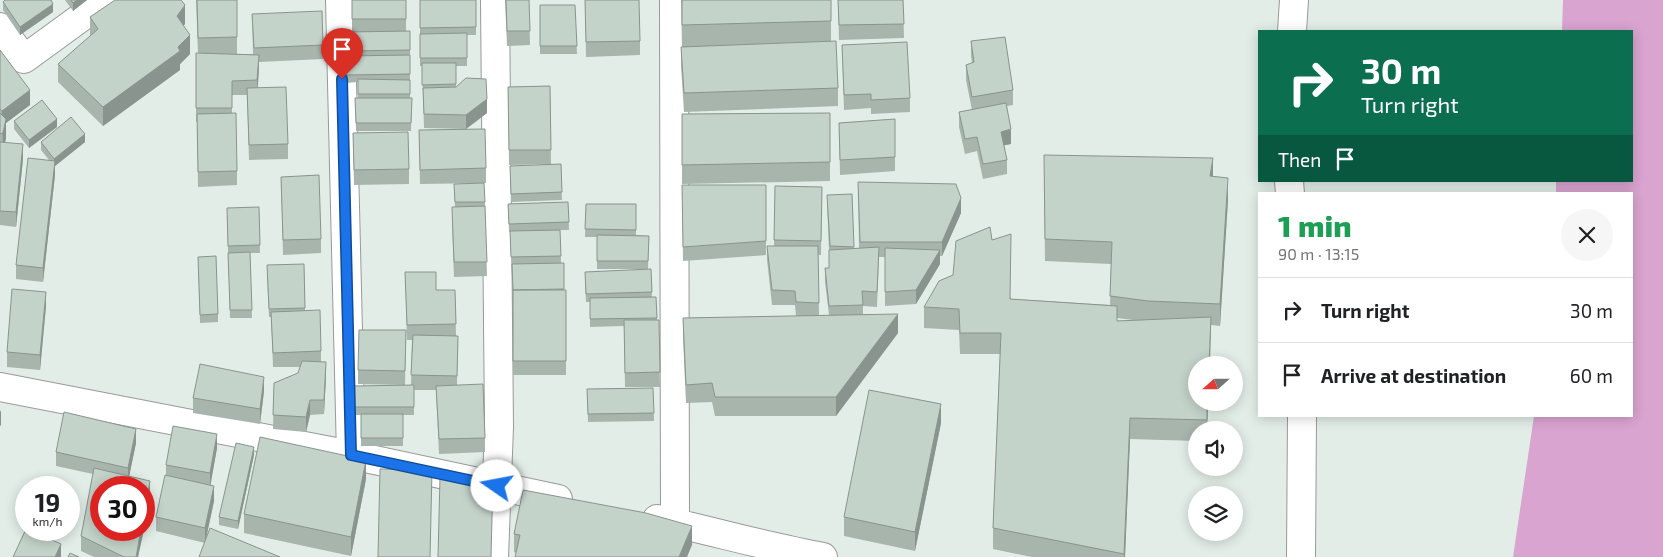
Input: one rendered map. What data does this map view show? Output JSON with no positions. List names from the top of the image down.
{
  "north": "left",
  "page": {
    "turn": ["30 m", "Turn right"],
    "then": "Then",
    "heading": ["1 min", "90 m · 13:15"],
    "list": [
      {
        "name": "Turn right",
        "value": "30 m"
      },
      {
        "name": "Arrive at destination",
        "value": "60 m"
      }
    ],
    "speed": "19 km/h",
    "limit": "30"
  }
}
